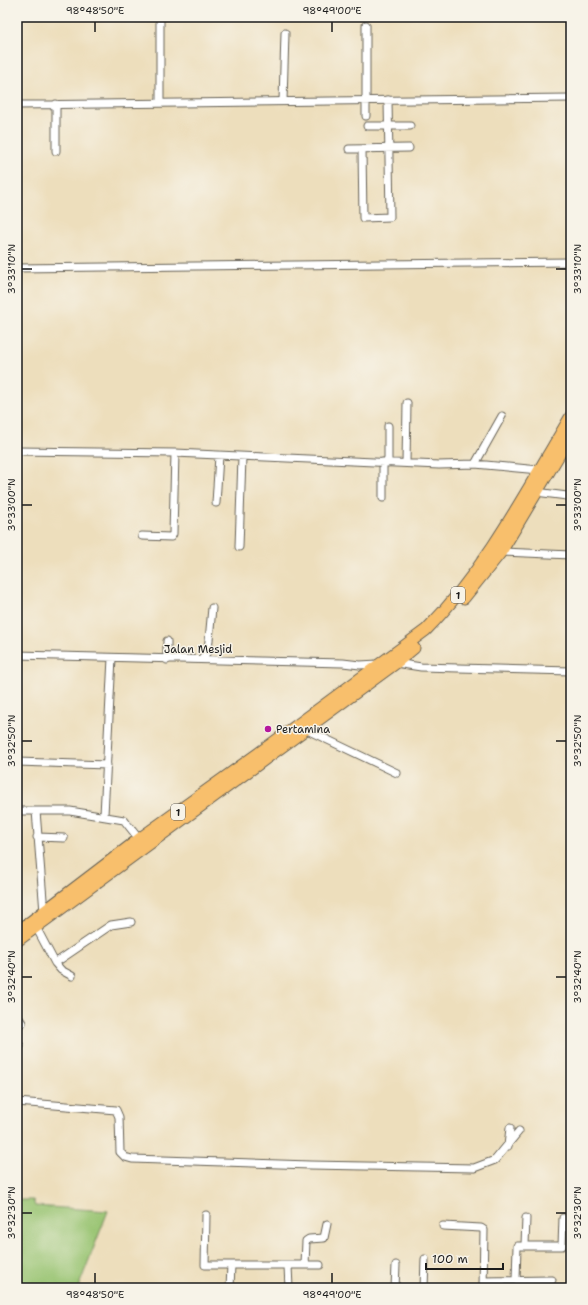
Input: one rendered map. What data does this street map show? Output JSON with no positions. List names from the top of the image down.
{
  "streets": {
    "highway": ["1"],
    "street": ["Jalan Mesjid"]
  },
  "crossings": [
    ["1", "Jalan Mesjid"]
  ],
  "places": ["Pertamina"],
  "scale_bar": "100 m",
  "coordinates": [
    "98°48'50\"E",
    "98°49'00\"E",
    "3°33'10\"N",
    "3°33'00\"N",
    "3°32'50\"N",
    "3°32'40\"N",
    "3°32'30\"N"
  ]
}
